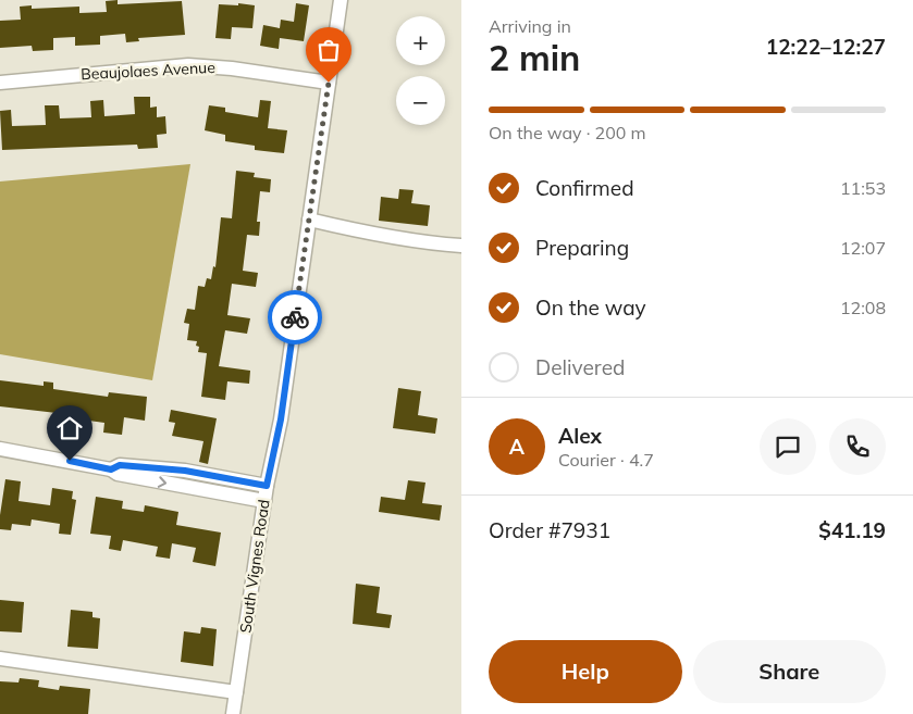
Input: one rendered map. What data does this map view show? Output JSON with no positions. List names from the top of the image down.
{
  "streets": {
    "street": ["Beaujolaes Avenue", "South Vignes Road"]
  },
  "crossings": [
    ["Beaujolaes Avenue", "South Vignes Road"]
  ],
  "page": {
    "heading": ["2 min", "Arriving in", "12:22–12:27"],
    "panel": [
      "Alex",
      "Courier · 4.7",
      "Order #7931",
      "$41.19"
    ],
    "map_buttons": ["+", "−"],
    "bar": "On the way · 200 m",
    "list": [
      ["Confirmed", "11:53"],
      ["Preparing", "12:07"],
      ["On the way", "12:08"],
      "Delivered"
    ],
    "round": "A",
    "buttons": ["Help", "Share"]
  }
}
